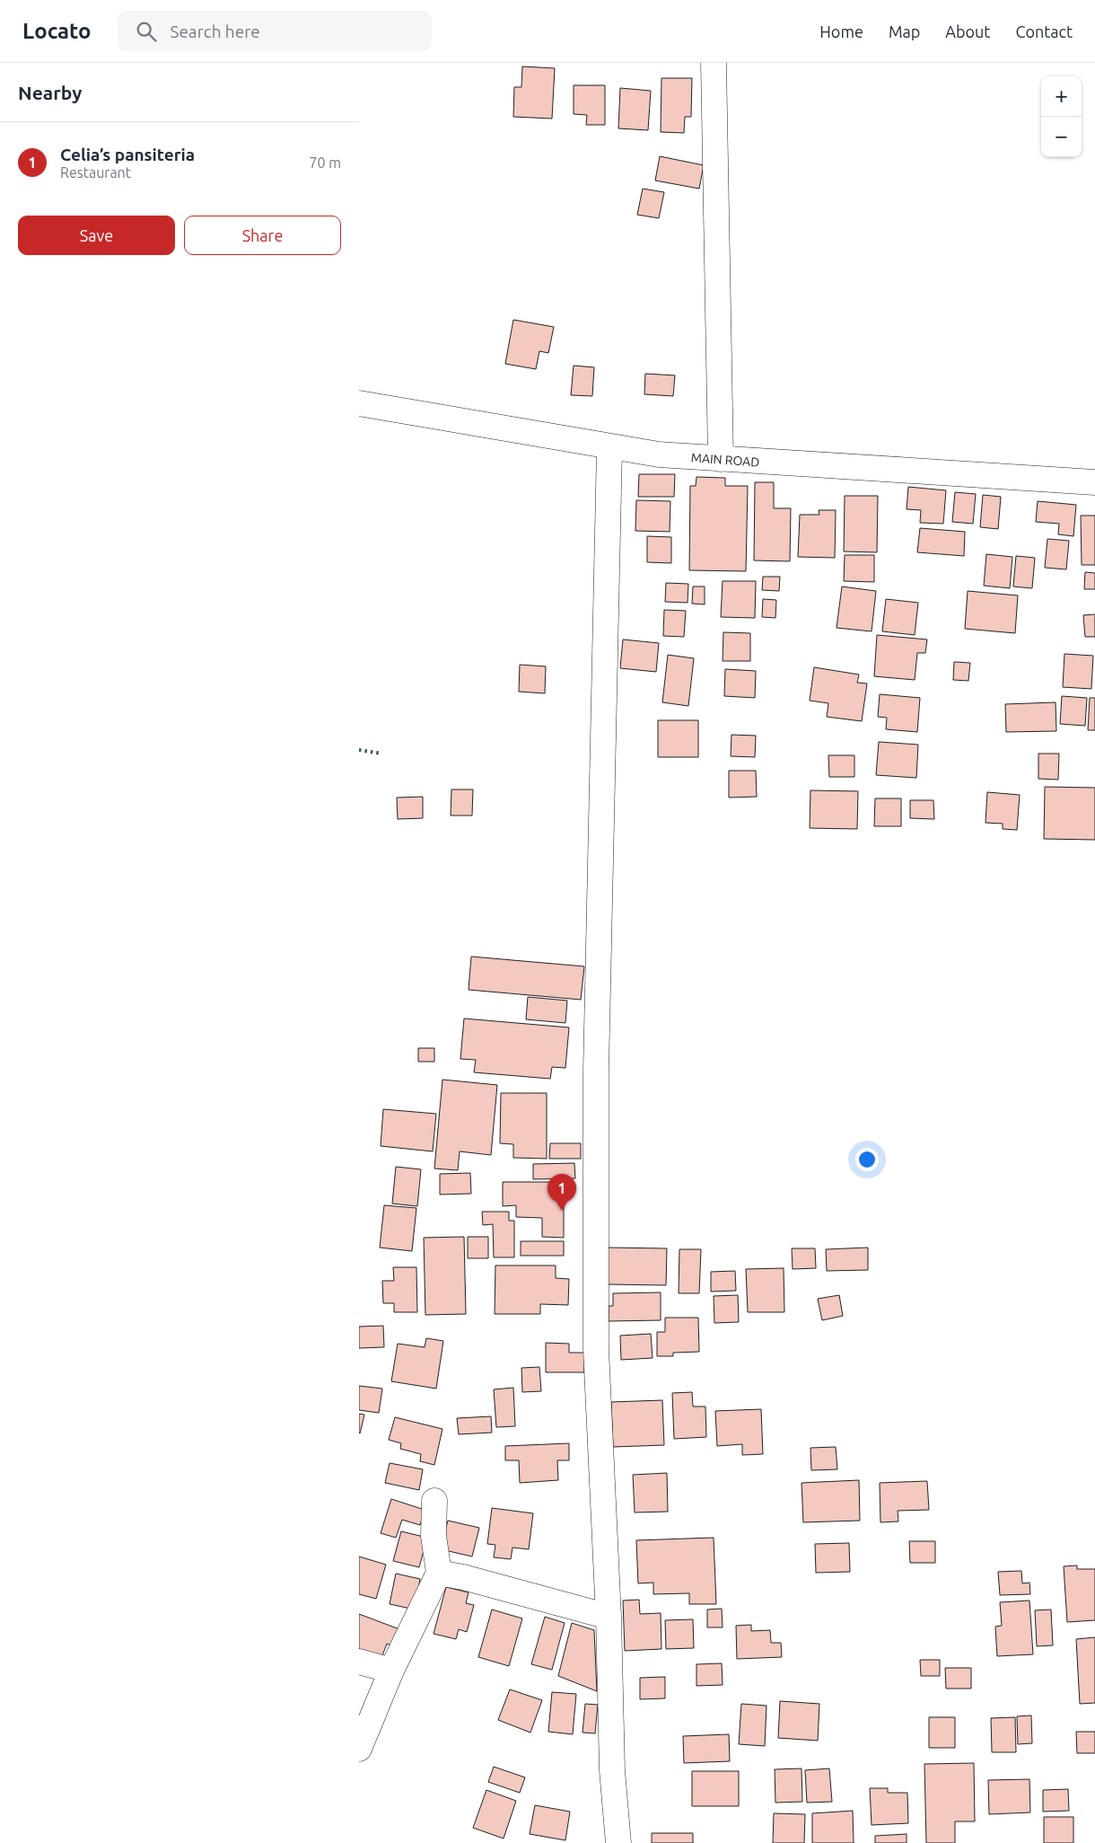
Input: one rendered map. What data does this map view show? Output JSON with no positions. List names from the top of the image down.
{
  "streets": {
    "street": ["MAIN ROAD"]
  },
  "page": {
    "header": "Locato",
    "search": "Search here",
    "nav": [
      "Home",
      "Map",
      "About",
      "Contact"
    ],
    "heading": "Nearby",
    "map_buttons": ["+", "−"],
    "list": [
      {
        "mark": "1",
        "name": "Celia’s pansiteria",
        "note": "Restaurant",
        "value": "70 m"
      }
    ],
    "buttons": ["Save", "Share"],
    "pins": "1"
  }
}
